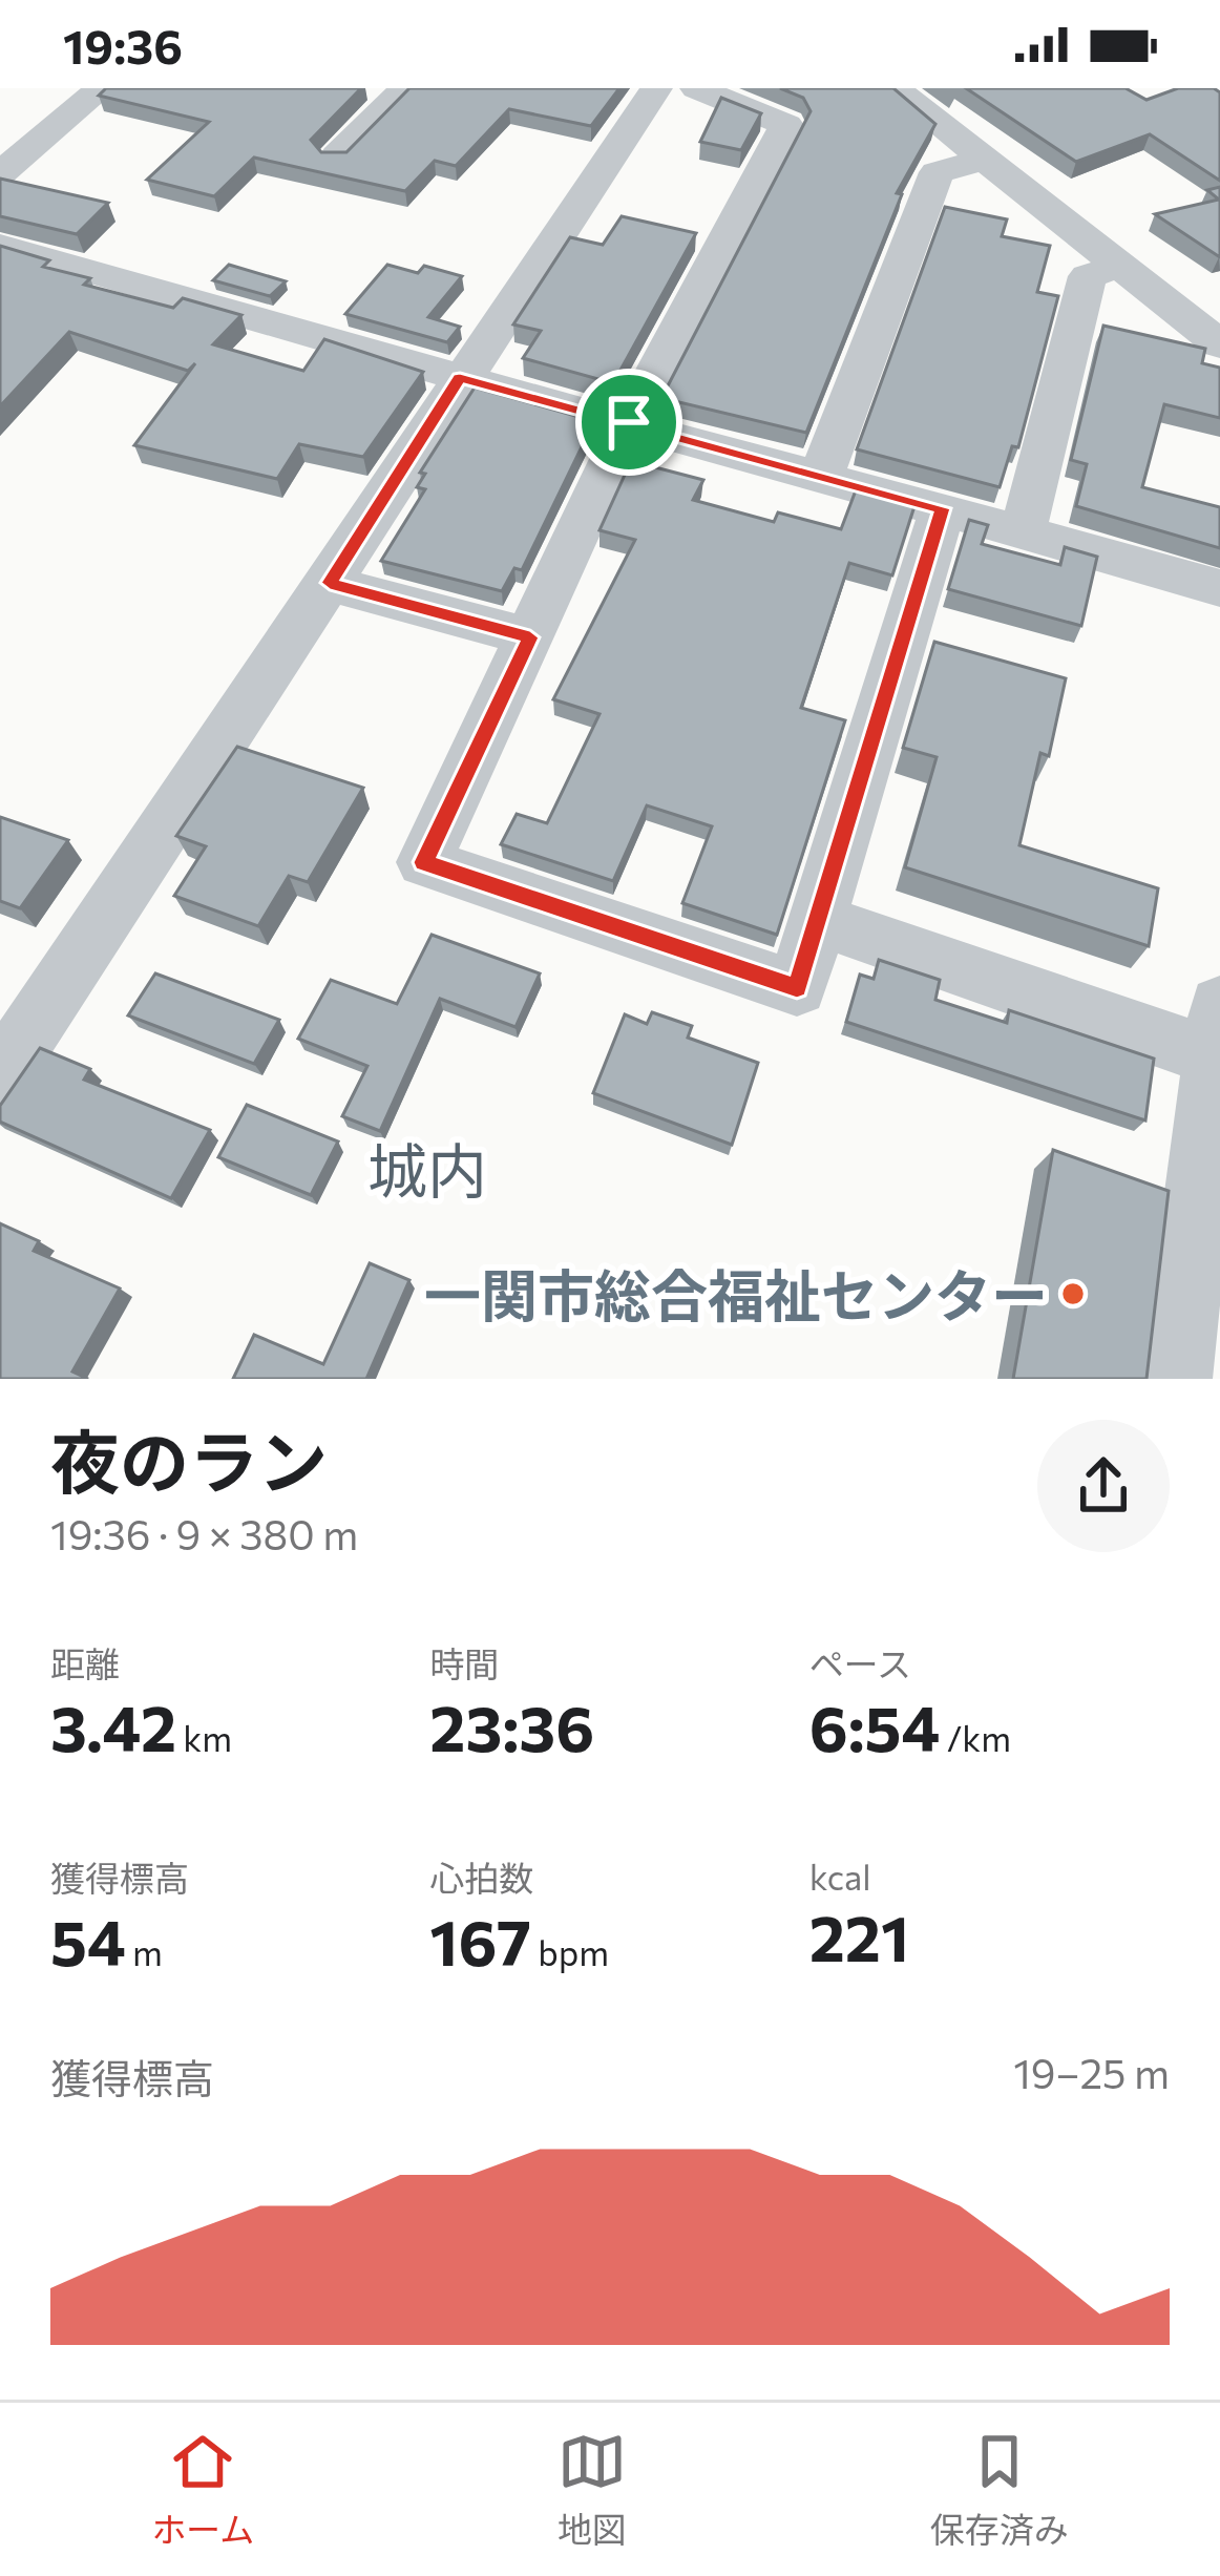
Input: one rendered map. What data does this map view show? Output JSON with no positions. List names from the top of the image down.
{
  "districts": ["城内"],
  "places": ["一関市総合福祉センター"],
  "page": {
    "status": "19:36",
    "heading": ["夜のラン", "19:36 · 9 × 380 m"],
    "stats": [
      ["距離", "3.42 km"],
      ["時間", "23:36"],
      ["ペース", "6:54 /km"],
      ["獲得標高", "54 m"],
      ["心拍数", "167 bpm"],
      ["kcal", "221"]
    ],
    "chart": ["獲得標高", "19–25 m"],
    "tabs": ["ホーム", "地図", "保存済み"]
  }
}
